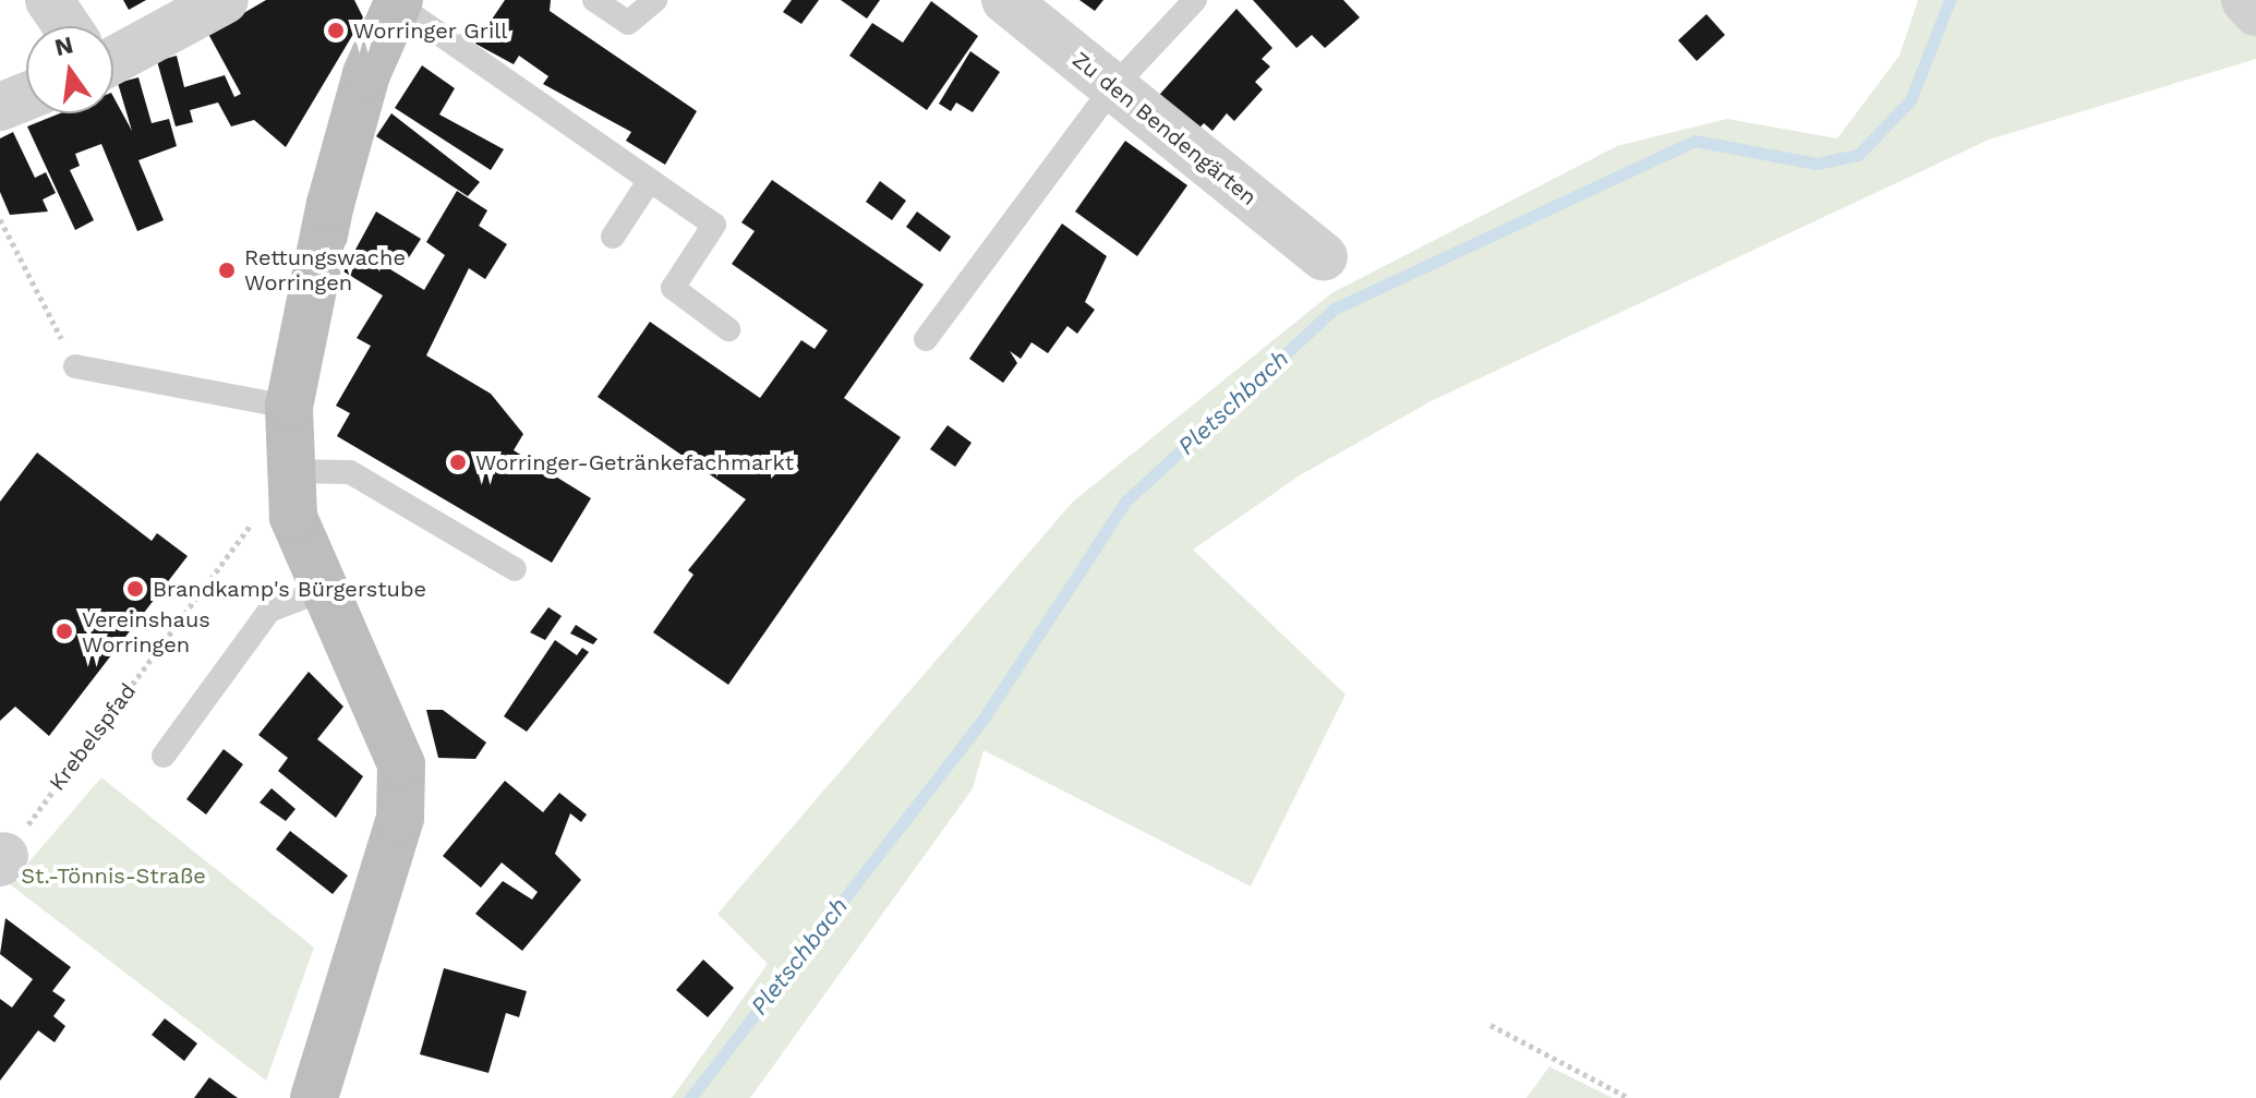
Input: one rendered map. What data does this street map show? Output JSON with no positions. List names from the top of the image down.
{
  "streets": {
    "street": ["Zu den Bendengärten"],
    "path": ["Krebelspfad"]
  },
  "water": ["Pletschbach"],
  "parks": ["St.-Tönnis-Straße"],
  "places": [
    "Worringer Grill",
    "Rettungswache Worringen",
    "Worringer-Getränkefachmarkt",
    "Brandkamp's Bürgerstube",
    "Vereinshaus Worringen"
  ],
  "north": "top"
}
